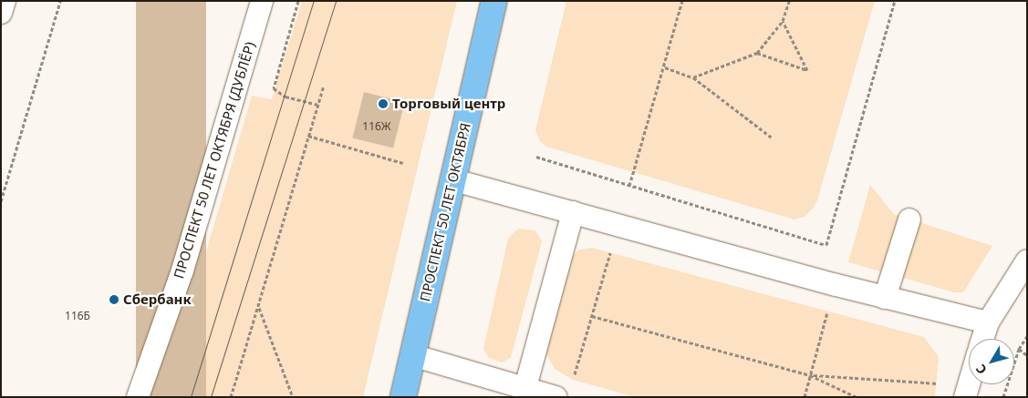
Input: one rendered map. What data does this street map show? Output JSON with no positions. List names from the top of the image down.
{
  "streets": {
    "main road": ["ПРОСПЕКТ 50 ЛЕТ ОКТЯБРЯ"],
    "lane": ["ПРОСПЕКТ 50 ЛЕТ ОКТЯБРЯ (ДУБЛЁР)"]
  },
  "places": ["Торговый центр", "Сбербанк"],
  "house_numbers": ["116Ж", "116Б"],
  "north": "bottom left"
}
